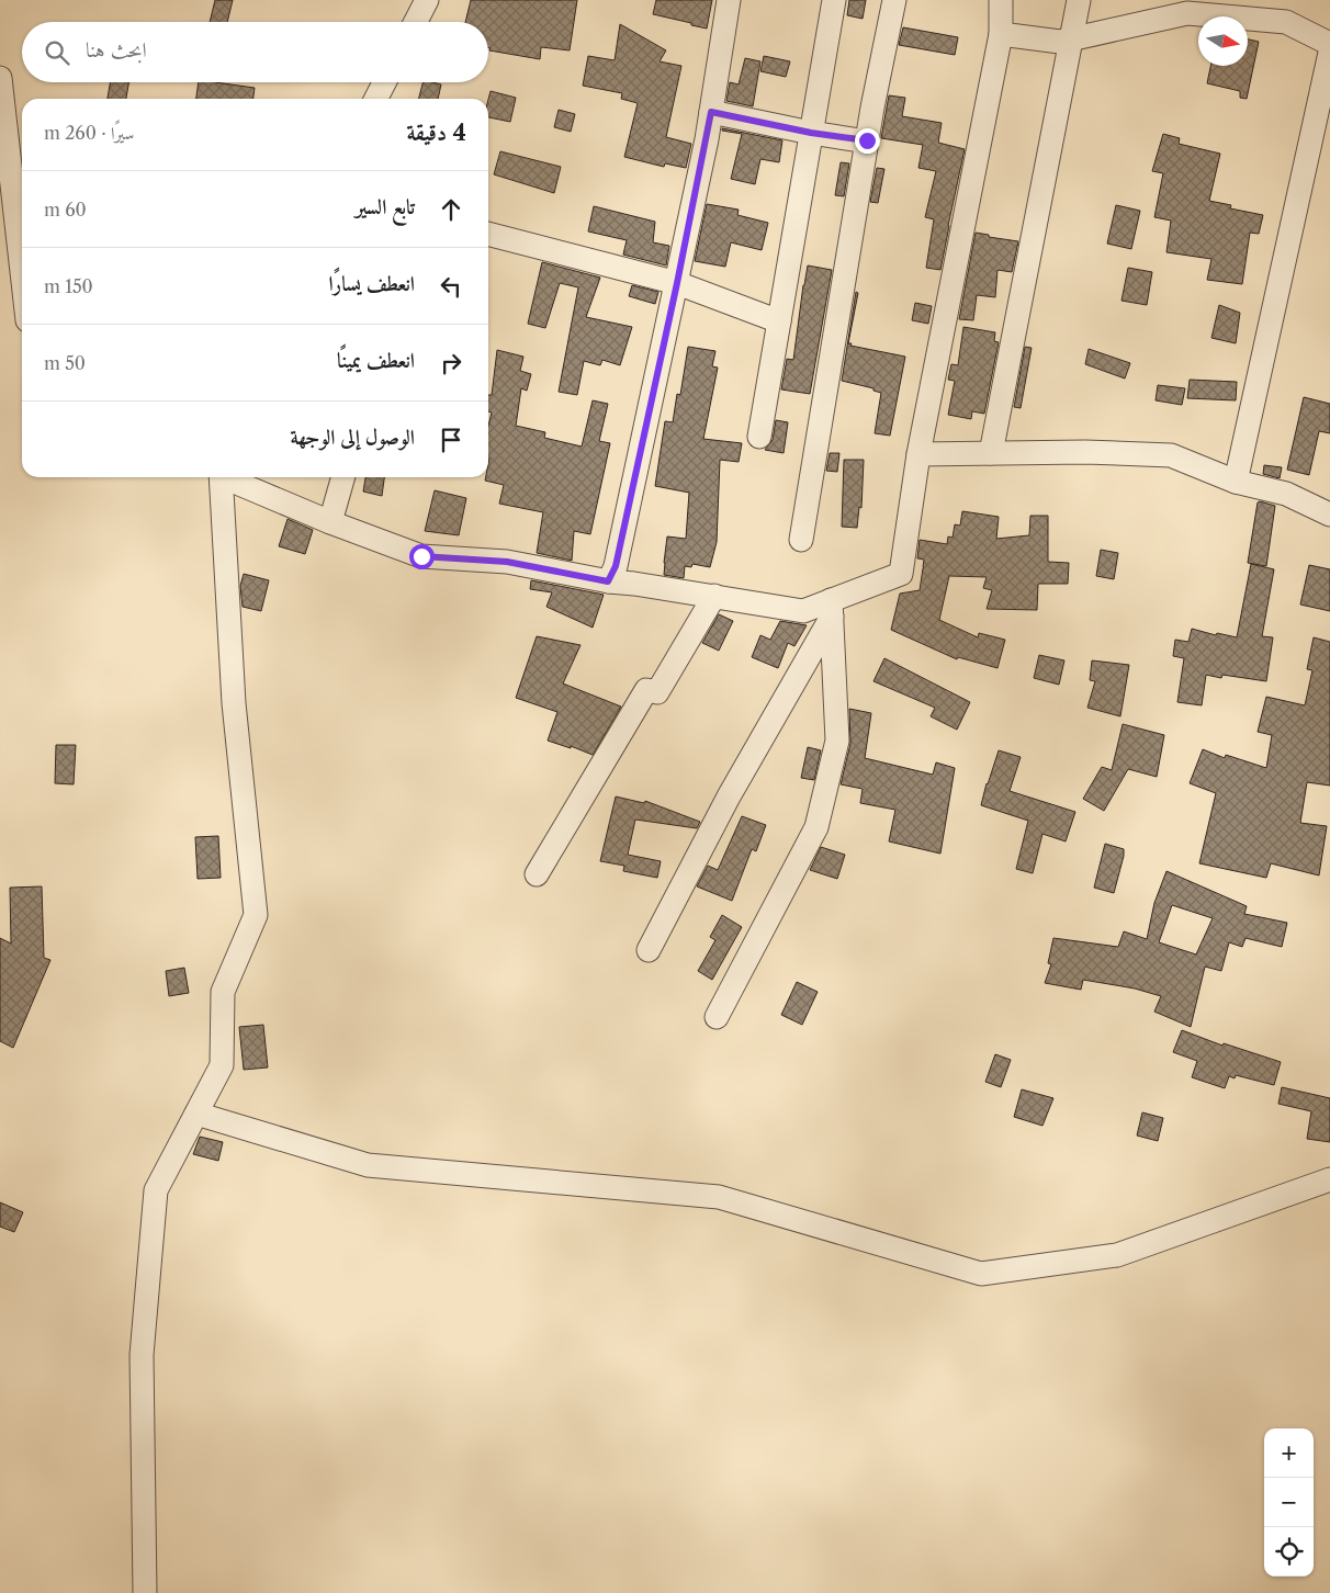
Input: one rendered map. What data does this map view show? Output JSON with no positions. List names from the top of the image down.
{
  "north": "right",
  "page": {
    "search": "ابحث هنا",
    "heading": ["4 دقيقة", "سيرًا · 260 m"],
    "list": [
      ["تابع السير", "60 m"],
      ["انعطف يسارًا", "150 m"],
      ["انعطف يمينًا", "50 m"],
      "الوصول إلى الوجهة"
    ],
    "map_buttons": ["+", "−"]
  }
}
